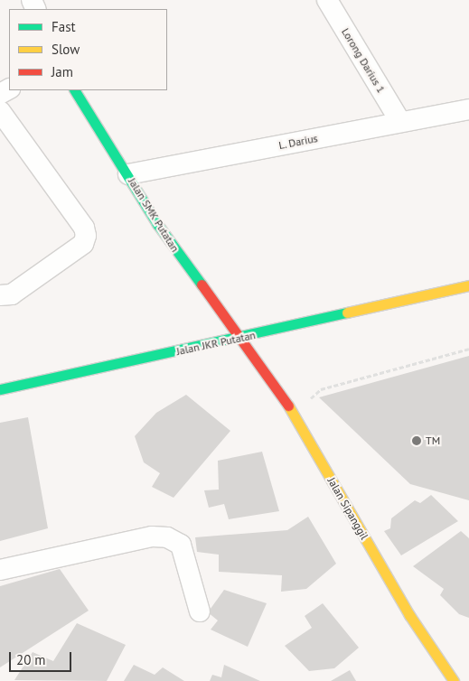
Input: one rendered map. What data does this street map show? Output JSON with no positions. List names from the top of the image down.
{
  "streets": {
    "street": [
      "Lorong Darius 1",
      "L. Darius",
      "Jalan SMK Putatan",
      "Jalan JKR Putatan",
      "Jalan Sipanggil"
    ]
  },
  "crossings": [
    ["Lorong Darius 1", "L. Darius"],
    ["L. Darius", "Jalan SMK Putatan"],
    ["Jalan SMK Putatan", "Jalan JKR Putatan"],
    ["Jalan SMK Putatan", "Jalan Sipanggil"],
    ["Jalan JKR Putatan", "Jalan Sipanggil"]
  ],
  "places": ["TM"],
  "legend": ["Fast", "Slow", "Jam"],
  "scale_bar": "20 m"
}
